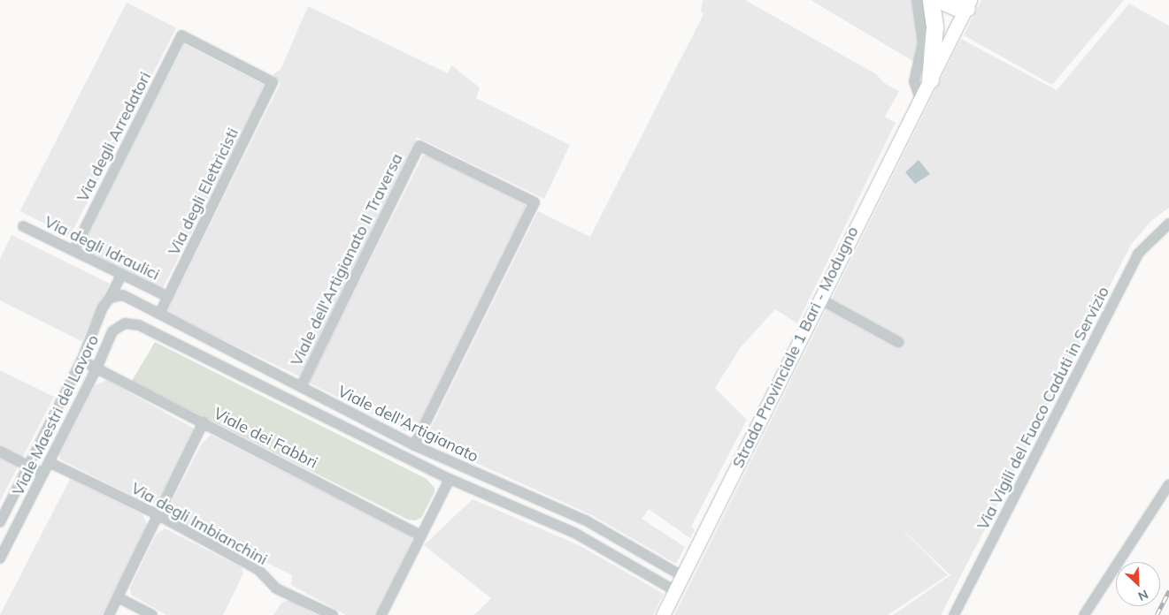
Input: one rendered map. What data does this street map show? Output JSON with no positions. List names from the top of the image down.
{
  "streets": {
    "street": [
      "Via degli Arredatori",
      "Via degli Elettricisti",
      "Via degli Idraulici",
      "Viale dell'Artigianato II Traversa",
      "Strada Provinciale 1 Bari - Modugno",
      "Via Vigili del Fuoco Caduti in Servizio",
      "Viale Maestri del Lavoro",
      "Viale dell'Artigianato",
      "Viale dei Fabbri",
      "Via degli Imbianchini"
    ]
  },
  "crossings": [
    ["Via degli Arredatori", "Via degli Elettricisti"],
    ["Via degli Arredatori", "Via degli Idraulici"],
    ["Via degli Elettricisti", "Via degli Idraulici"],
    ["Via degli Elettricisti", "Viale dell'Artigianato"],
    ["Via degli Idraulici", "Viale Maestri del Lavoro"],
    ["Viale dell'Artigianato II Traversa", "Viale dell'Artigianato"],
    ["Strada Provinciale 1 Bari - Modugno", "Viale dell'Artigianato"],
    ["Viale Maestri del Lavoro", "Viale dell'Artigianato"],
    ["Viale Maestri del Lavoro", "Viale dei Fabbri"],
    ["Viale Maestri del Lavoro", "Via degli Imbianchini"]
  ],
  "north": "bottom right"
}
